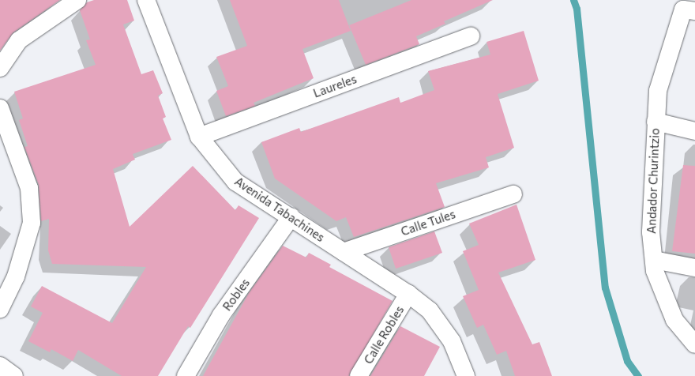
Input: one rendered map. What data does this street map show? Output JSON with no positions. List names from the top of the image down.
{
  "streets": {
    "street": [
      "Laureles",
      "Andador Churintzio",
      "Avenida Tabachines",
      "Calle Tules",
      "Robles",
      "Calle Robles"
    ]
  },
  "crossings": [
    ["Laureles", "Avenida Tabachines"],
    ["Avenida Tabachines", "Calle Tules"],
    ["Avenida Tabachines", "Robles"],
    ["Avenida Tabachines", "Calle Robles"]
  ]
}
